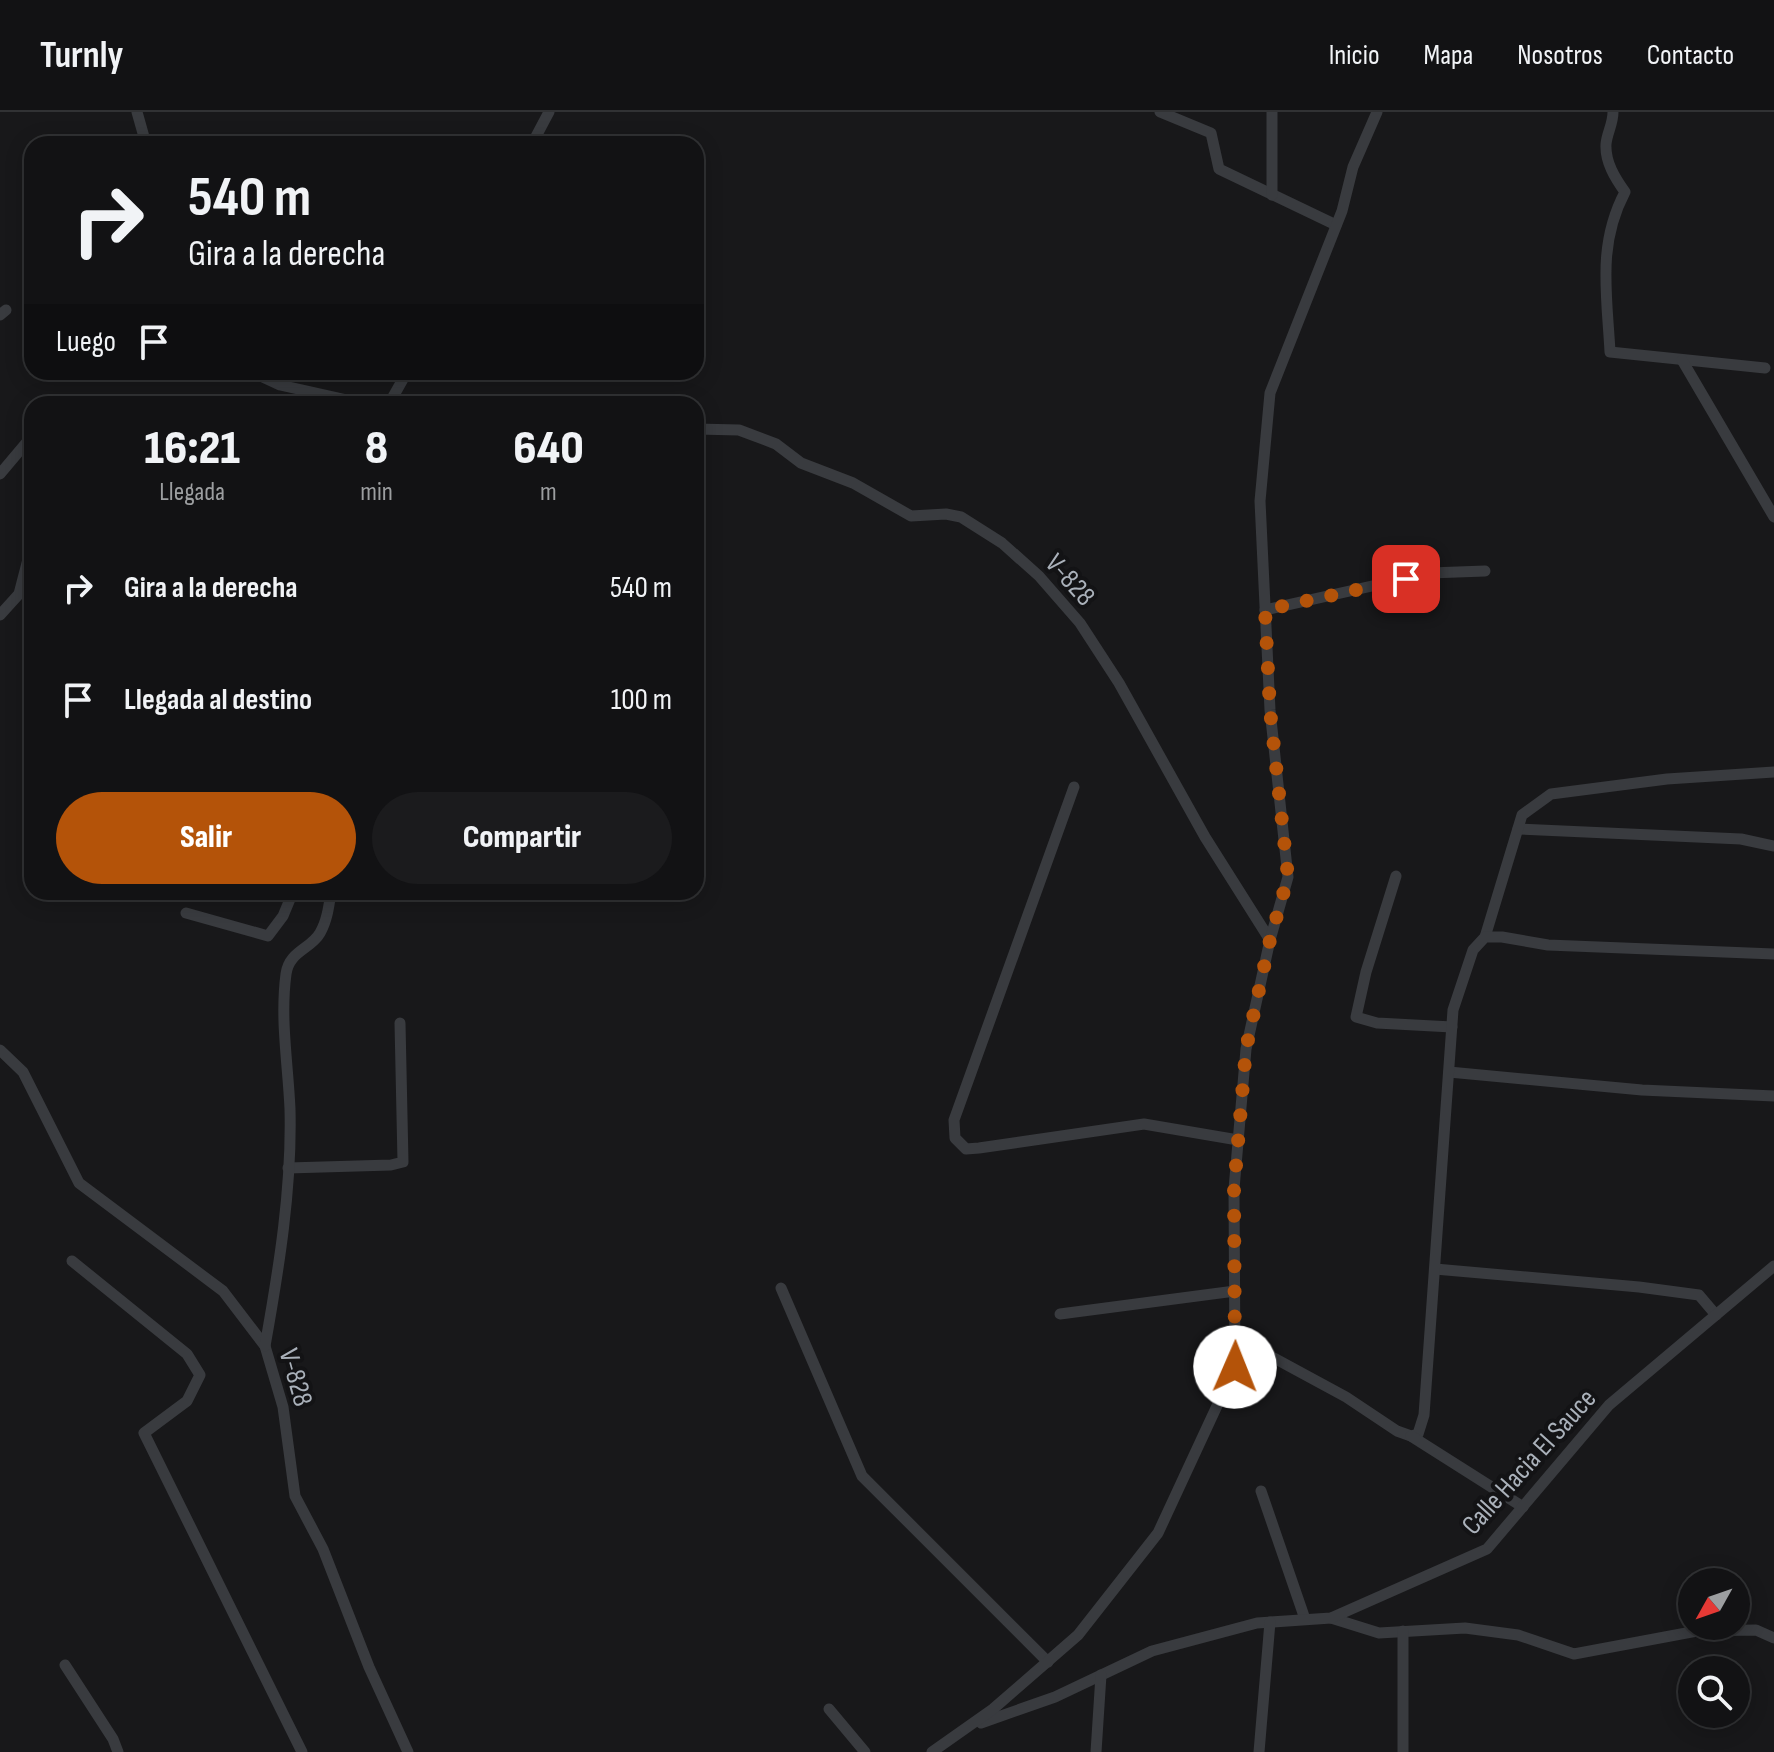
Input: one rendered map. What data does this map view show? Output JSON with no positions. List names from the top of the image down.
{
  "streets": {
    "street": ["V-828", "Calle Hacia El Sauce"]
  },
  "north": "bottom left",
  "page": {
    "header": "Turnly",
    "nav": [
      "Inicio",
      "Mapa",
      "Nosotros",
      "Contacto"
    ],
    "turn": ["540 m", "Gira a la derecha"],
    "then": "Luego",
    "eta": [
      "16:21",
      "Llegada",
      "8",
      "min",
      "640",
      "m"
    ],
    "list": [
      {
        "name": "Gira a la derecha",
        "value": "540 m"
      },
      {
        "name": "Llegada al destino",
        "value": "100 m"
      }
    ],
    "buttons": ["Salir", "Compartir"]
  }
}
